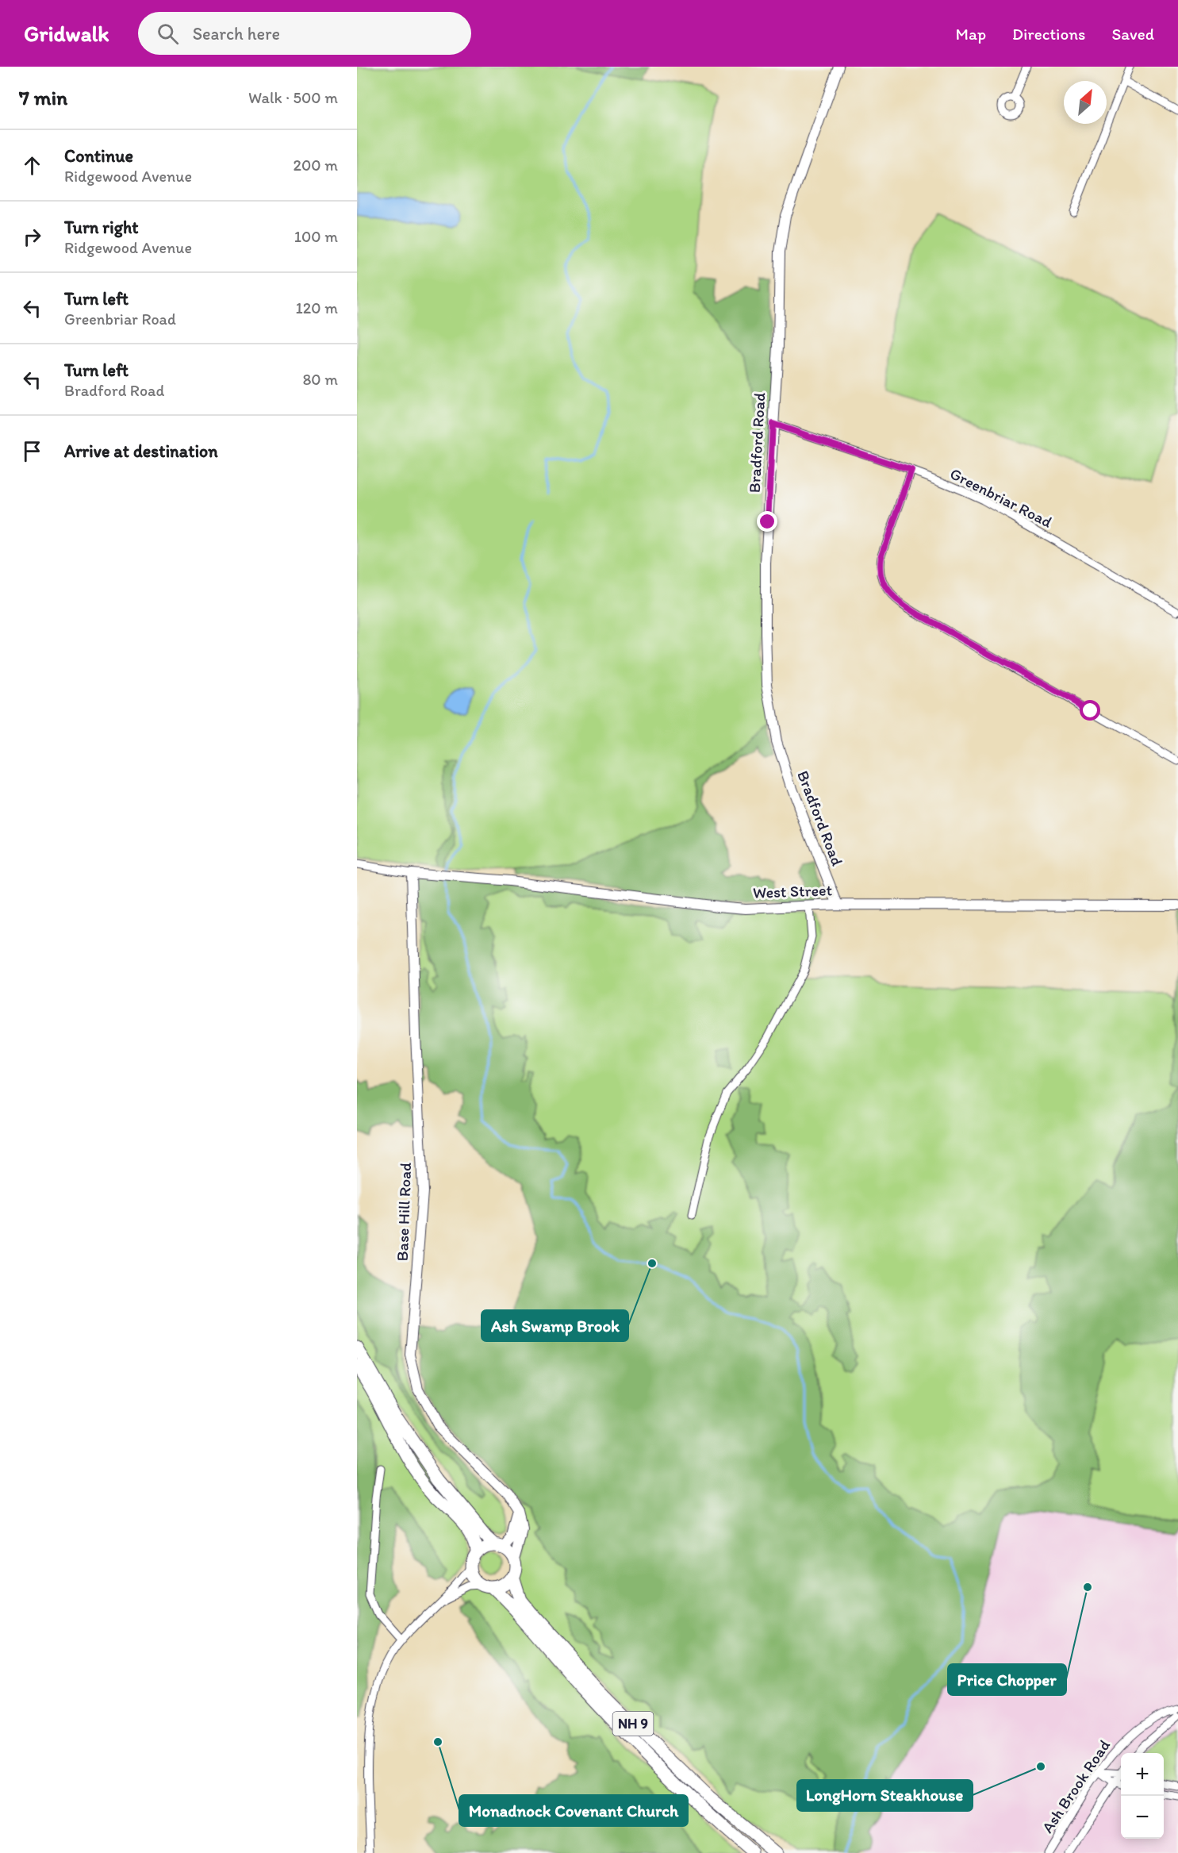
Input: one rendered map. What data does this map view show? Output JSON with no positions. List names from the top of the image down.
{
  "streets": {
    "highway": ["NH 9"],
    "street": [
      "Bradford Road",
      "Greenbriar Road",
      "West Street",
      "Base Hill Road",
      "Ash Brook Road"
    ]
  },
  "crossings": [
    ["Bradford Road", "Greenbriar Road"],
    ["Bradford Road", "West Street"],
    ["West Street", "Base Hill Road"],
    ["Base Hill Road", "NH 9"]
  ],
  "places": [
    "Ash Swamp Brook",
    "Price Chopper",
    "Monadnock Covenant Church",
    "LongHorn Steakhouse"
  ],
  "north": "top right",
  "page": {
    "header": "Gridwalk",
    "search": "Search here",
    "nav": ["Map", "Directions", "Saved"],
    "heading": ["7 min", "Walk · 500 m"],
    "list": [
      ["Continue", "Ridgewood Avenue", "200 m"],
      ["Turn right", "Ridgewood Avenue", "100 m"],
      ["Turn left", "Greenbriar Road", "120 m"],
      ["Turn left", "Bradford Road", "80 m"],
      "Arrive at destination"
    ],
    "map_buttons": ["+", "−"]
  }
}
